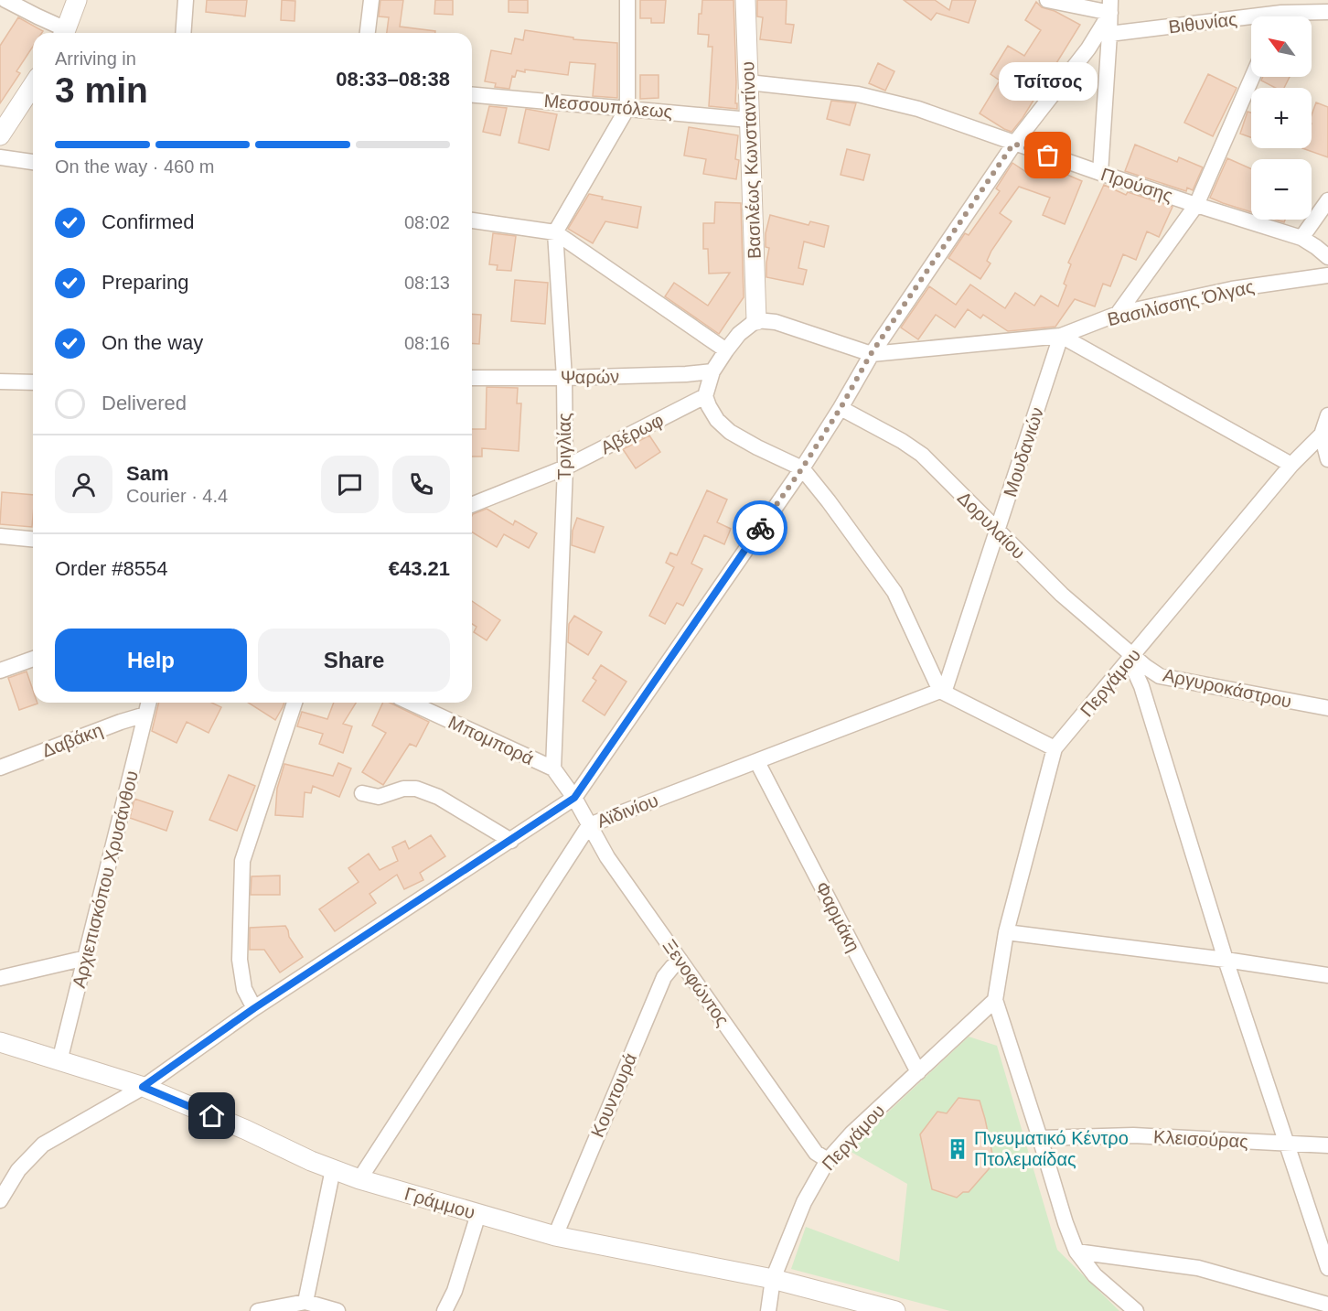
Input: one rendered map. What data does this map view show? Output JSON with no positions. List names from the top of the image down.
{
  "streets": {
    "street": [
      "Βιθυνίας",
      "Μεσσουπόλεως",
      "Βασιλέως Κωνσταντίνου",
      "Προύσης",
      "Βασιλίσσης Όλγας",
      "Ψαρών",
      "Αβέρωφ",
      "Τριγλίας",
      "Μουδανιών",
      "Δορυλαίου",
      "Περγάμου",
      "Αργυροκάστρου",
      "Δαβάκη",
      "Μπομπορά",
      "Αϊδινίου",
      "Αρχιεπισκόπου Χρυσάνθου",
      "Φαρμάκη",
      "Ξενοφώντος",
      "Κουντουρά",
      "Κλεισούρας",
      "Γράμμου"
    ]
  },
  "crossings": [
    ["Μεσσουπόλεως", "Βασιλέως Κωνσταντίνου"],
    ["Βασιλέως Κωνσταντίνου", "Προύσης"],
    ["Βασιλίσσης Όλγας", "Μουδανιών"],
    ["Ψαρών", "Τριγλίας"],
    ["Αβέρωφ", "Τριγλίας"],
    ["Τριγλίας", "Μπομπορά"],
    ["Μουδανιών", "Δορυλαίου"],
    ["Μουδανιών", "Αϊδινίου"],
    ["Δορυλαίου", "Περγάμου"],
    ["Δορυλαίου", "Αργυροκάστρου"],
    ["Περγάμου", "Αργυροκάστρου"],
    ["Περγάμου", "Φαρμάκη"],
    ["Περγάμου", "Ξενοφώντος"],
    ["Περγάμου", "Κλεισούρας"],
    ["Περγάμου", "Γράμμου"],
    ["Δαβάκη", "Αρχιεπισκόπου Χρυσάνθου"],
    ["Αϊδινίου", "Φαρμάκη"],
    ["Αϊδινίου", "Ξενοφώντος"],
    ["Αϊδινίου", "Γράμμου"],
    ["Αρχιεπισκόπου Χρυσάνθου", "Γράμμου"],
    ["Ξενοφώντος", "Κουντουρά"],
    ["Κουντουρά", "Γράμμου"]
  ],
  "places": {
    "other": ["Τσίτσος"],
    "building": ["Πνευματικό Κέντρο Πτολεμαίδας"]
  },
  "north": "top left",
  "page": {
    "map_buttons": ["+", "−"],
    "heading": ["3 min", "Arriving in", "08:33–08:38"],
    "panel": [
      "Sam",
      "Courier · 4.4",
      "Order #8554",
      "€43.21"
    ],
    "bubble": "Τσίτσος",
    "bar": "On the way · 460 m",
    "list": [
      ["Confirmed", "08:02"],
      ["Preparing", "08:13"],
      ["On the way", "08:16"],
      "Delivered"
    ],
    "buttons": ["Help", "Share"]
  }
}
